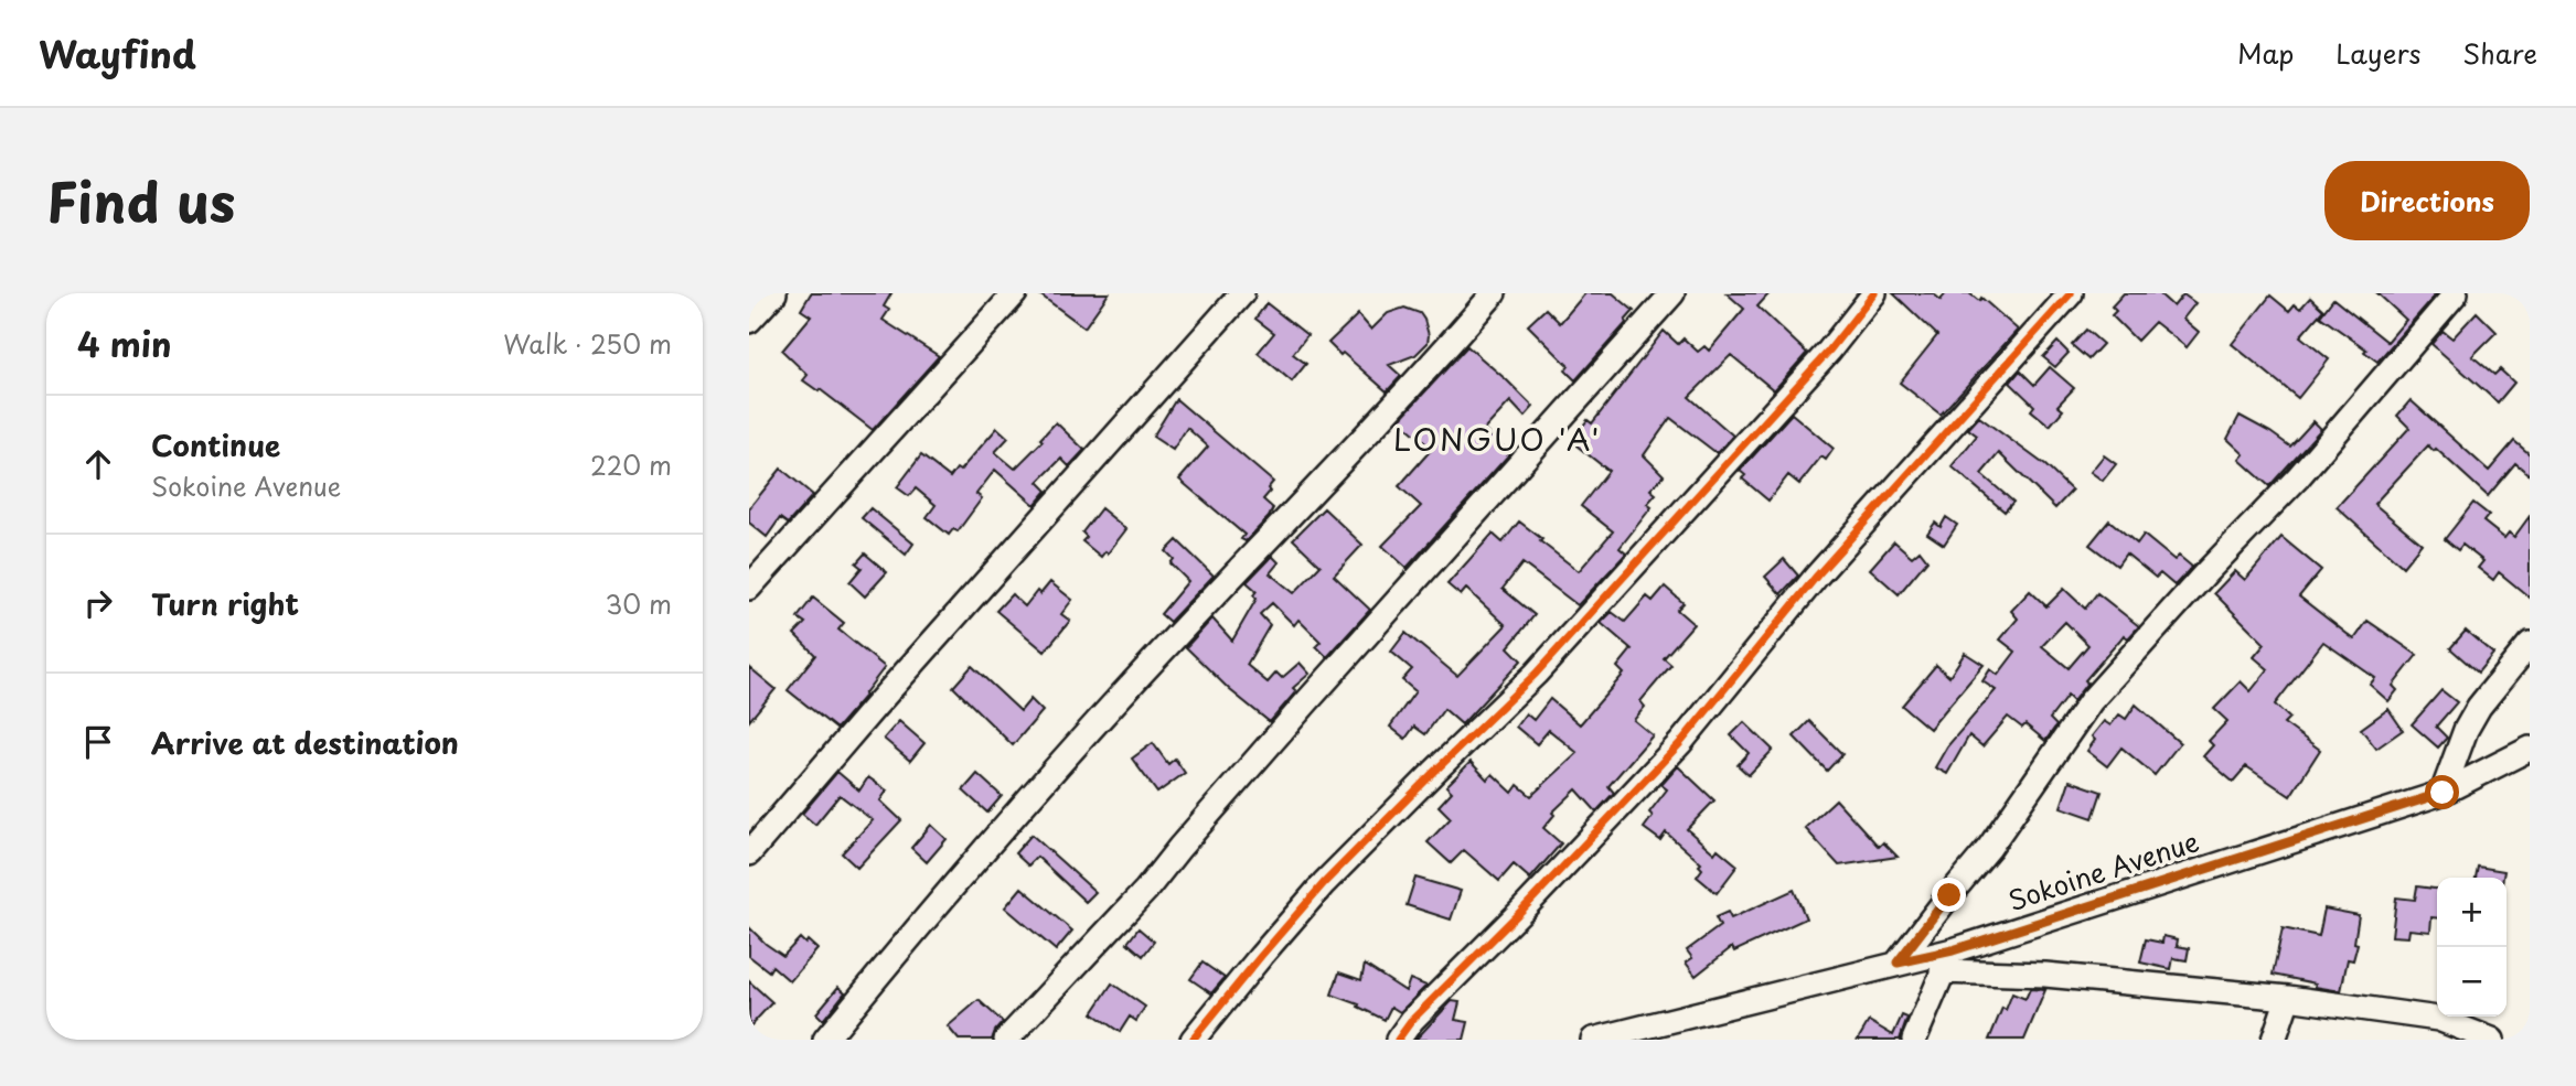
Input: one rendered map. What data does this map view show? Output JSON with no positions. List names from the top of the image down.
{
  "streets": {
    "street": ["Sokoine Avenue"]
  },
  "districts": ["LONGUO 'A'"],
  "page": {
    "header": "Wayfind",
    "nav": ["Map", "Layers", "Share"],
    "title": "Find us",
    "buttons": "Directions",
    "heading": ["4 min", "Walk · 250 m"],
    "list": [
      ["Continue", "Sokoine Avenue", "220 m"],
      ["Turn right", "30 m"],
      "Arrive at destination"
    ],
    "map_buttons": ["+", "−"]
  }
}
